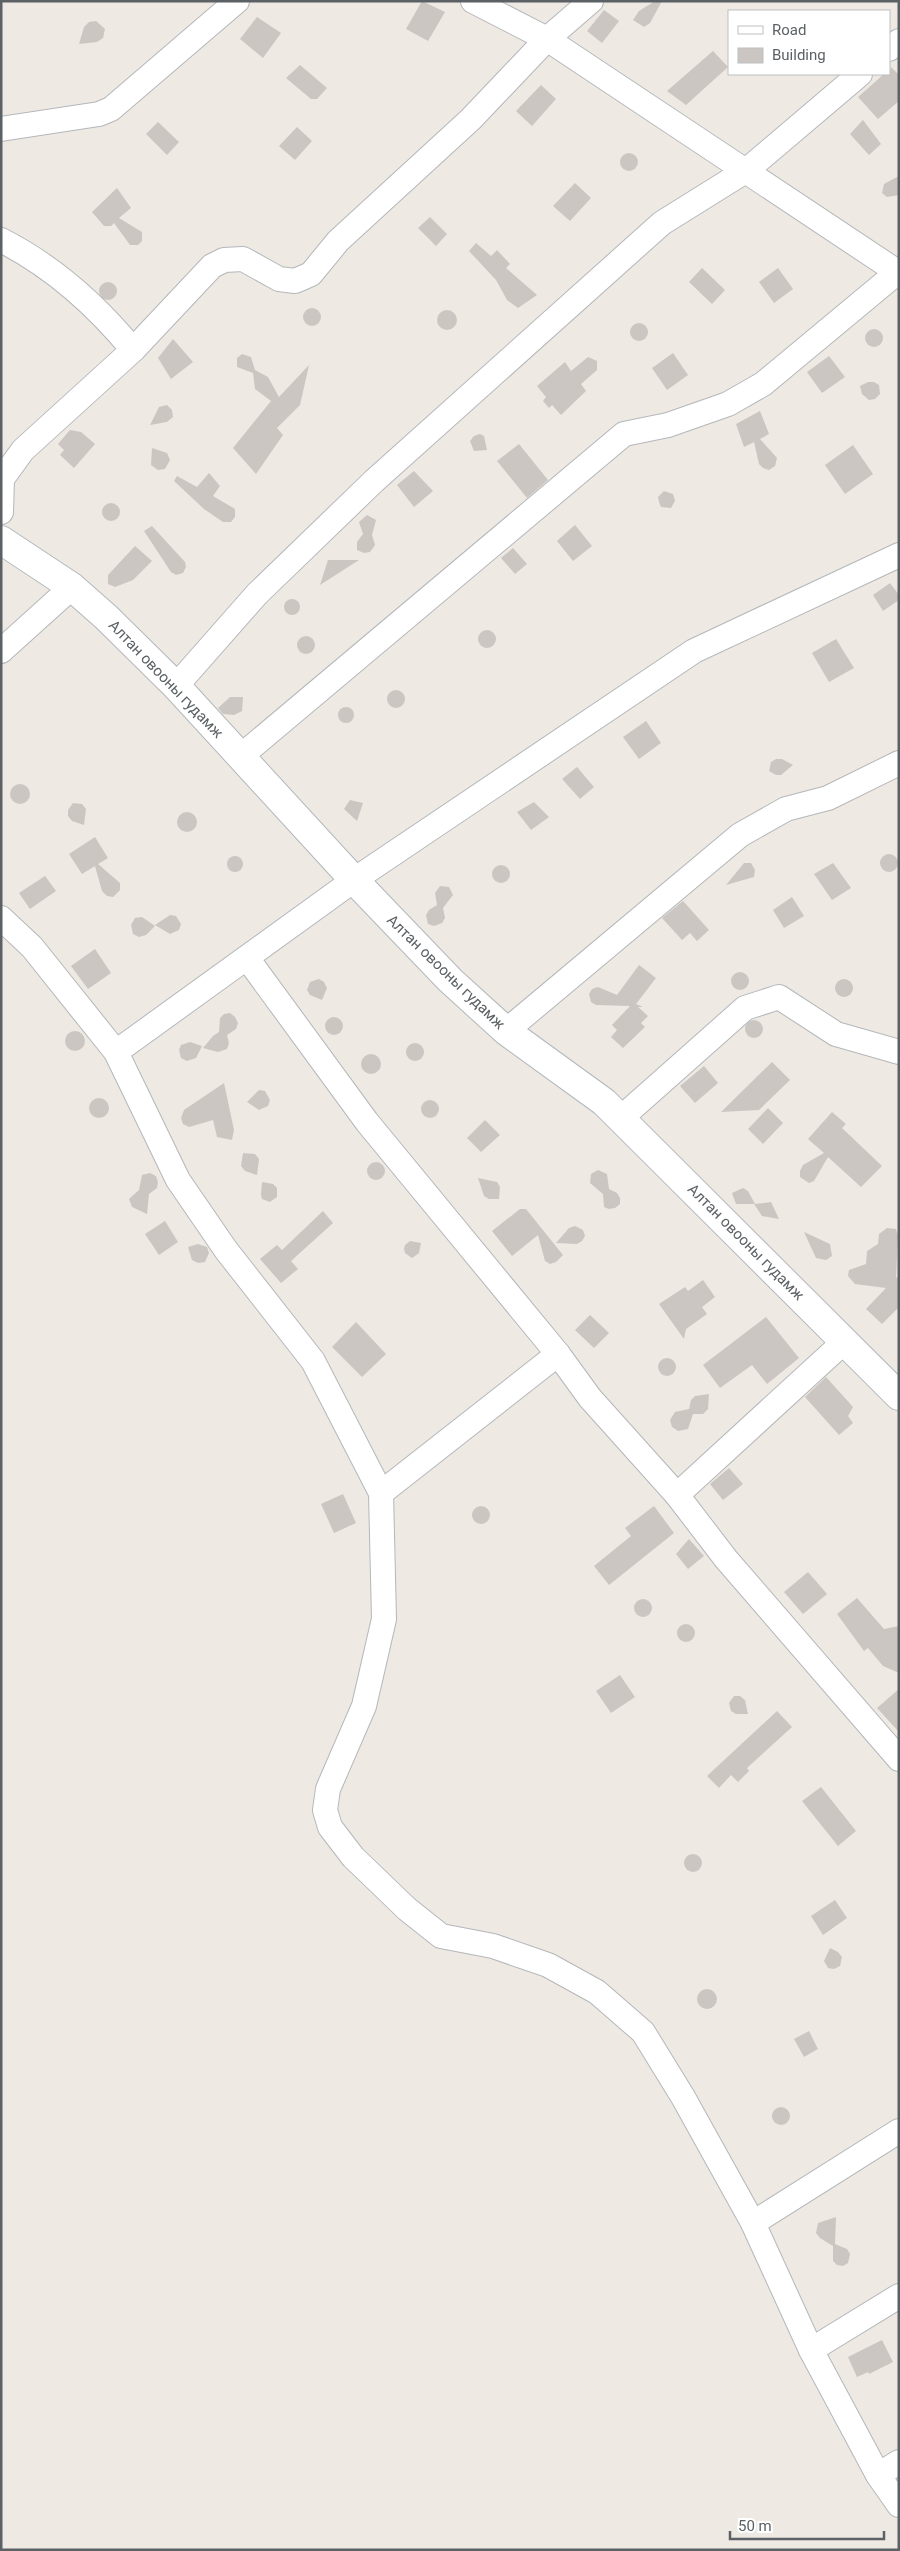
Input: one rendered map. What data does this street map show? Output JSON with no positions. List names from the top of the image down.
{
  "streets": {
    "main road": ["Алтан овооны гудамж"]
  },
  "legend": ["Road", "Building"],
  "scale_bar": "50 m"
}
